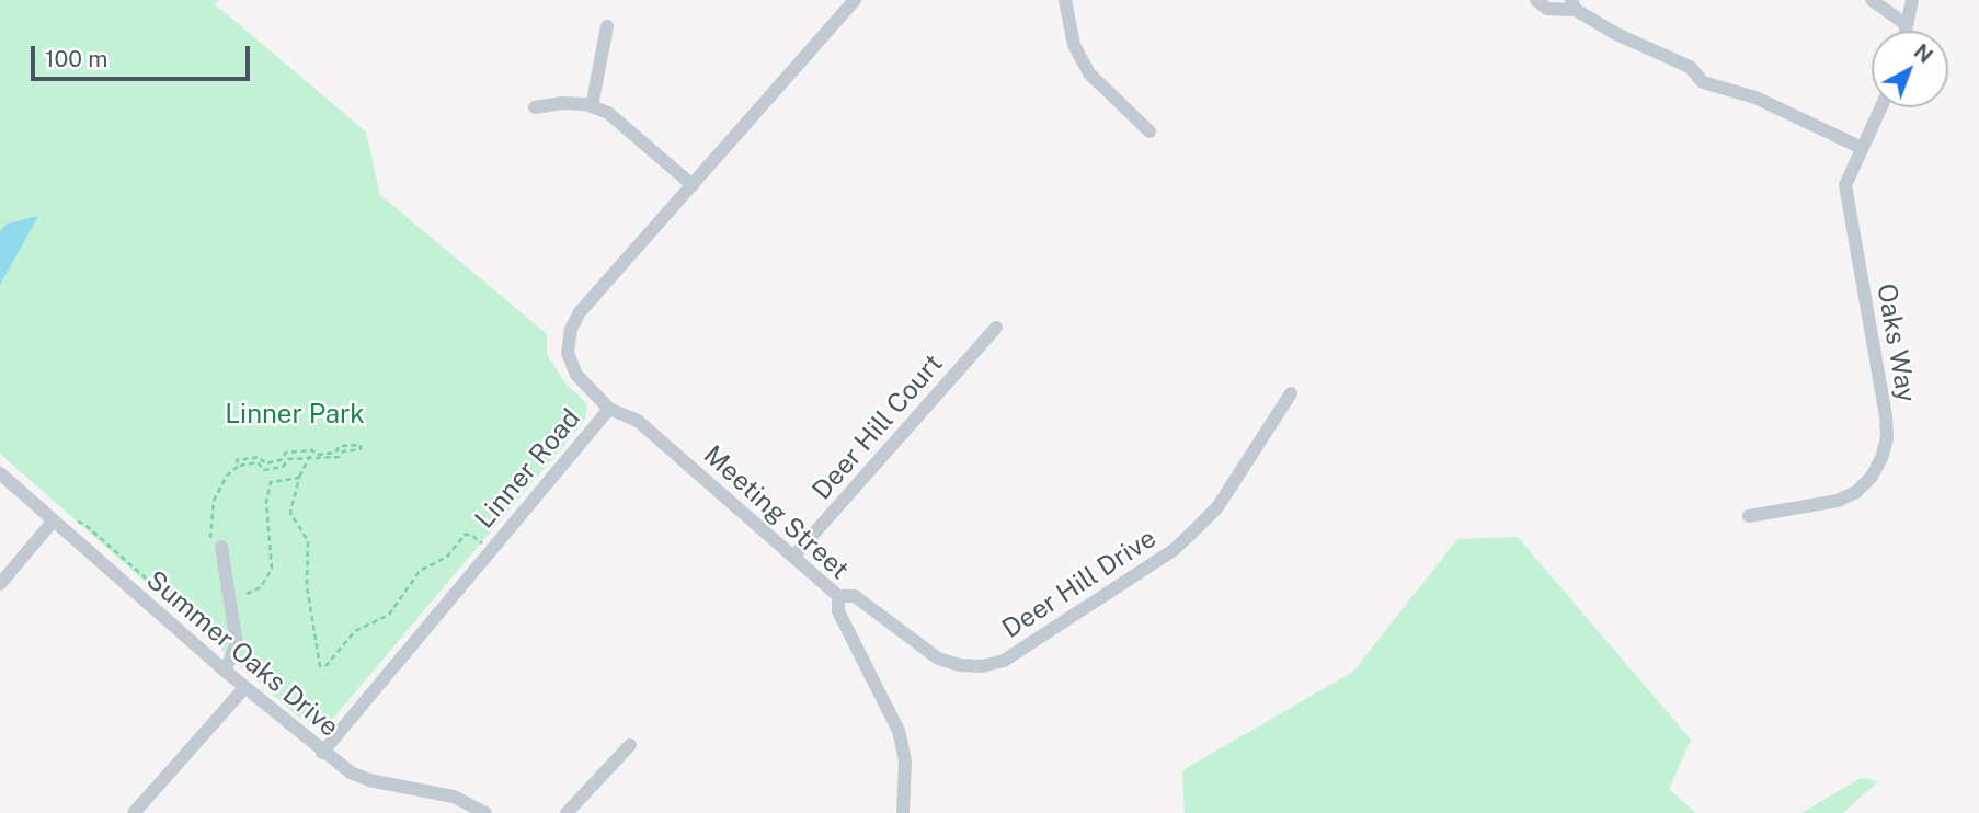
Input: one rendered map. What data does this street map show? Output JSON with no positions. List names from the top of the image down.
{
  "streets": {
    "street": [
      "Oaks Way",
      "Deer Hill Court",
      "Linner Road",
      "Meeting Street",
      "Deer Hill Drive",
      "Summer Oaks Drive"
    ]
  },
  "crossings": [
    ["Deer Hill Court", "Meeting Street"],
    ["Linner Road", "Meeting Street"],
    ["Linner Road", "Summer Oaks Drive"],
    ["Meeting Street", "Deer Hill Drive"]
  ],
  "parks": ["Linner Park"],
  "scale_bar": "100 m",
  "north": "top right"
}
